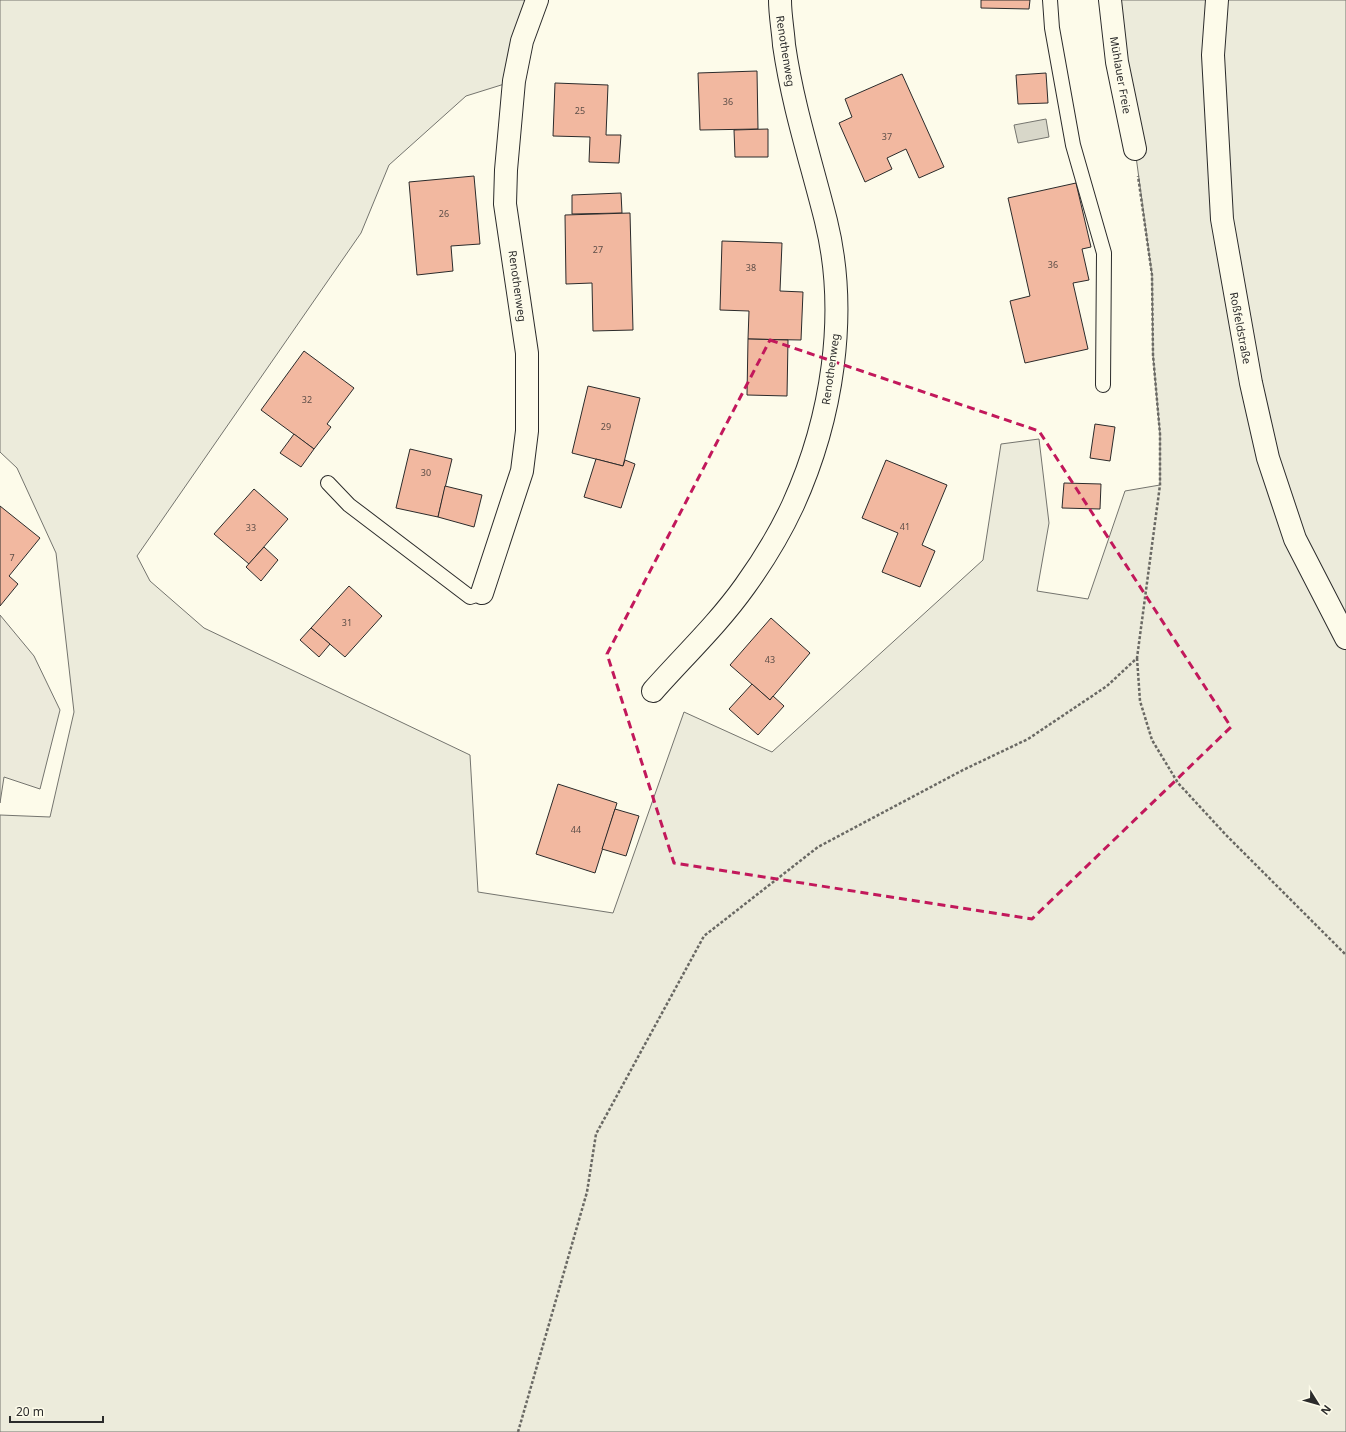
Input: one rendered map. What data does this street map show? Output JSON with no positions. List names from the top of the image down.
{
  "streets": {
    "street": ["Renothenweg", "Mühlauer Freie", "Roßfeldstraße"]
  },
  "house_numbers": [
    "36",
    "25",
    "37",
    "26",
    "27",
    "36",
    "38",
    "32",
    "29",
    "30",
    "41",
    "33",
    "7",
    "31",
    "43",
    "44"
  ],
  "scale_bar": "20 m",
  "north": "bottom right"
}
